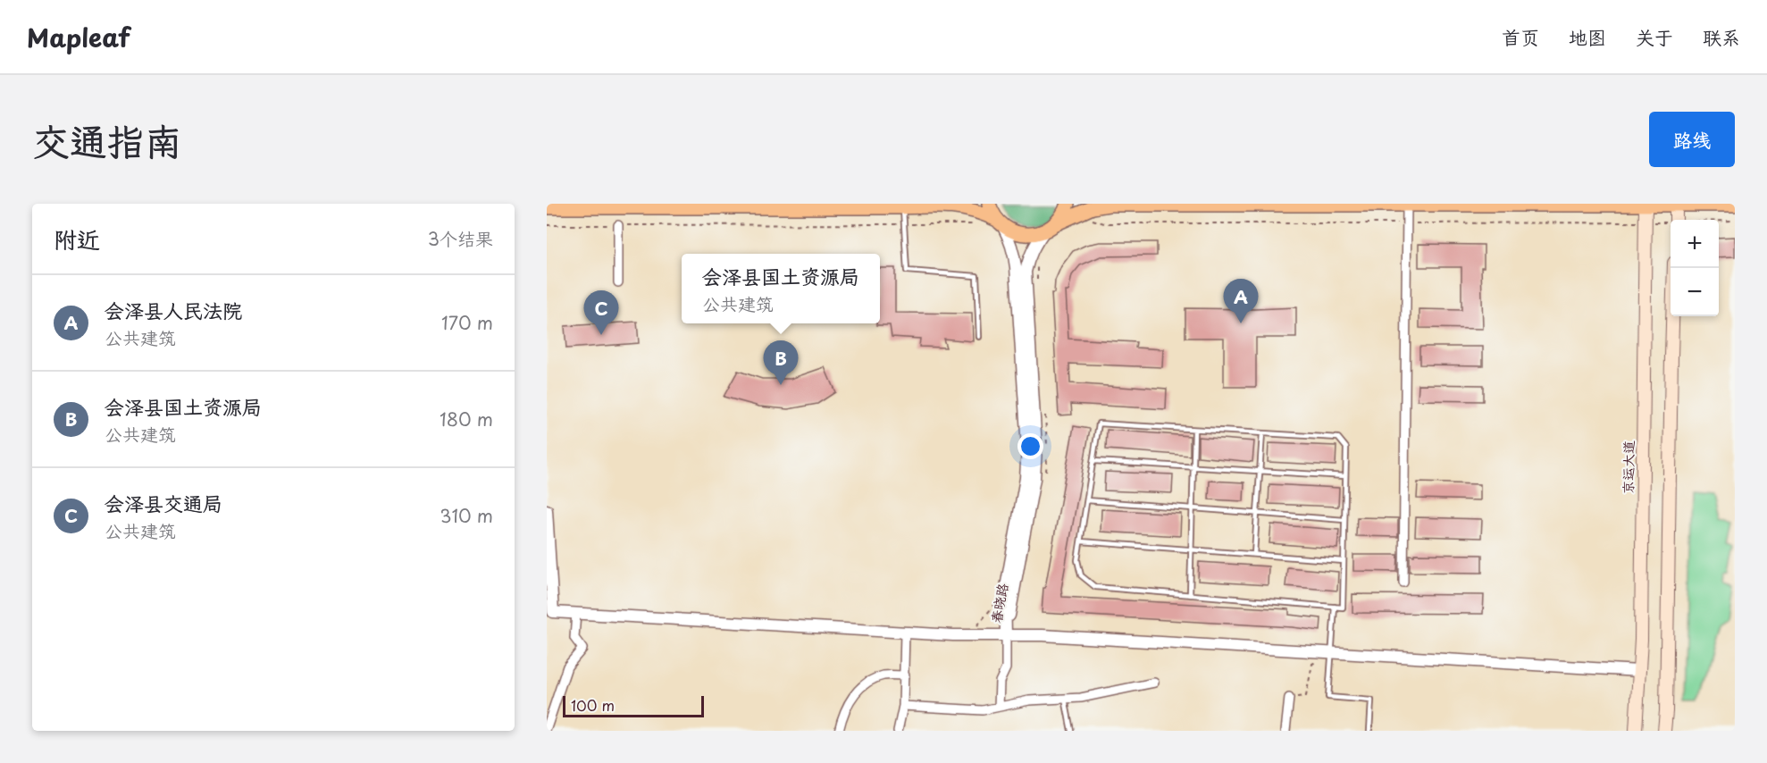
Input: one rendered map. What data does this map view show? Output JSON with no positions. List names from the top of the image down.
{
  "streets": {
    "main road": ["京运大道"],
    "street": ["春晓路"]
  },
  "scale_bar": "100 m",
  "page": {
    "header": "Mapleaf",
    "nav": [
      "首页",
      "地图",
      "关于",
      "联系"
    ],
    "title": "交通指南",
    "buttons": "路线",
    "heading": ["附近", "3个结果"],
    "map_buttons": ["+", "−"],
    "popup": ["会泽县国土资源局", "公共建筑"],
    "list": [
      {
        "mark": "A",
        "name": "会泽县人民法院",
        "note": "公共建筑",
        "value": "170 m"
      },
      {
        "mark": "B",
        "name": "会泽县国土资源局",
        "note": "公共建筑",
        "value": "180 m"
      },
      {
        "mark": "C",
        "name": "会泽县交通局",
        "note": "公共建筑",
        "value": "310 m"
      }
    ],
    "pins": ["A", "C", "B"],
    "scale": "100 m"
  }
}
